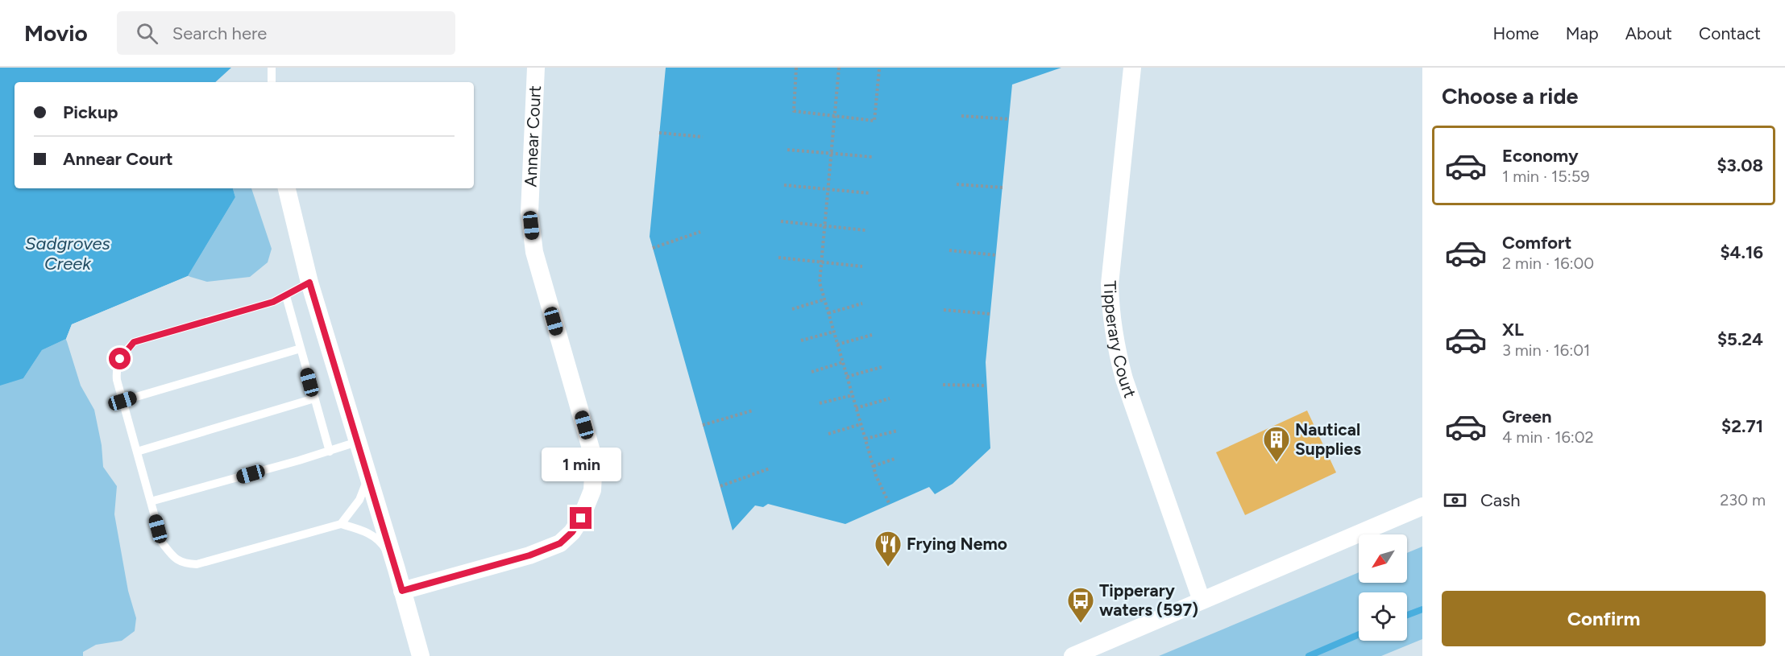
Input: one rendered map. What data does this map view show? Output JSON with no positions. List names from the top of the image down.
{
  "streets": {
    "street": ["Annear Court", "Tipperary Court"]
  },
  "water": ["Sadgroves Creek"],
  "places": {
    "building": ["Nautical Supplies"],
    "restaurant": ["Frying Nemo"],
    "bus stop": ["Tipperary waters (597)"]
  },
  "north": "bottom left",
  "page": {
    "header": "Movio",
    "search": "Search here",
    "nav": [
      "Home",
      "Map",
      "About",
      "Contact"
    ],
    "heading": "Choose a ride",
    "banner": ["Pickup", "Annear Court"],
    "list": [
      {
        "name": "Economy",
        "note": "1 min · 15:59",
        "value": "$3.08"
      },
      {
        "name": "Comfort",
        "note": "2 min · 16:00",
        "value": "$4.16"
      },
      {
        "name": "XL",
        "note": "3 min · 16:01",
        "value": "$5.24"
      },
      {
        "name": "Green",
        "note": "4 min · 16:02",
        "value": "$2.71"
      }
    ],
    "bubble": "1 min",
    "pay": ["Cash", "230 m"],
    "buttons": "Confirm"
  }
}
